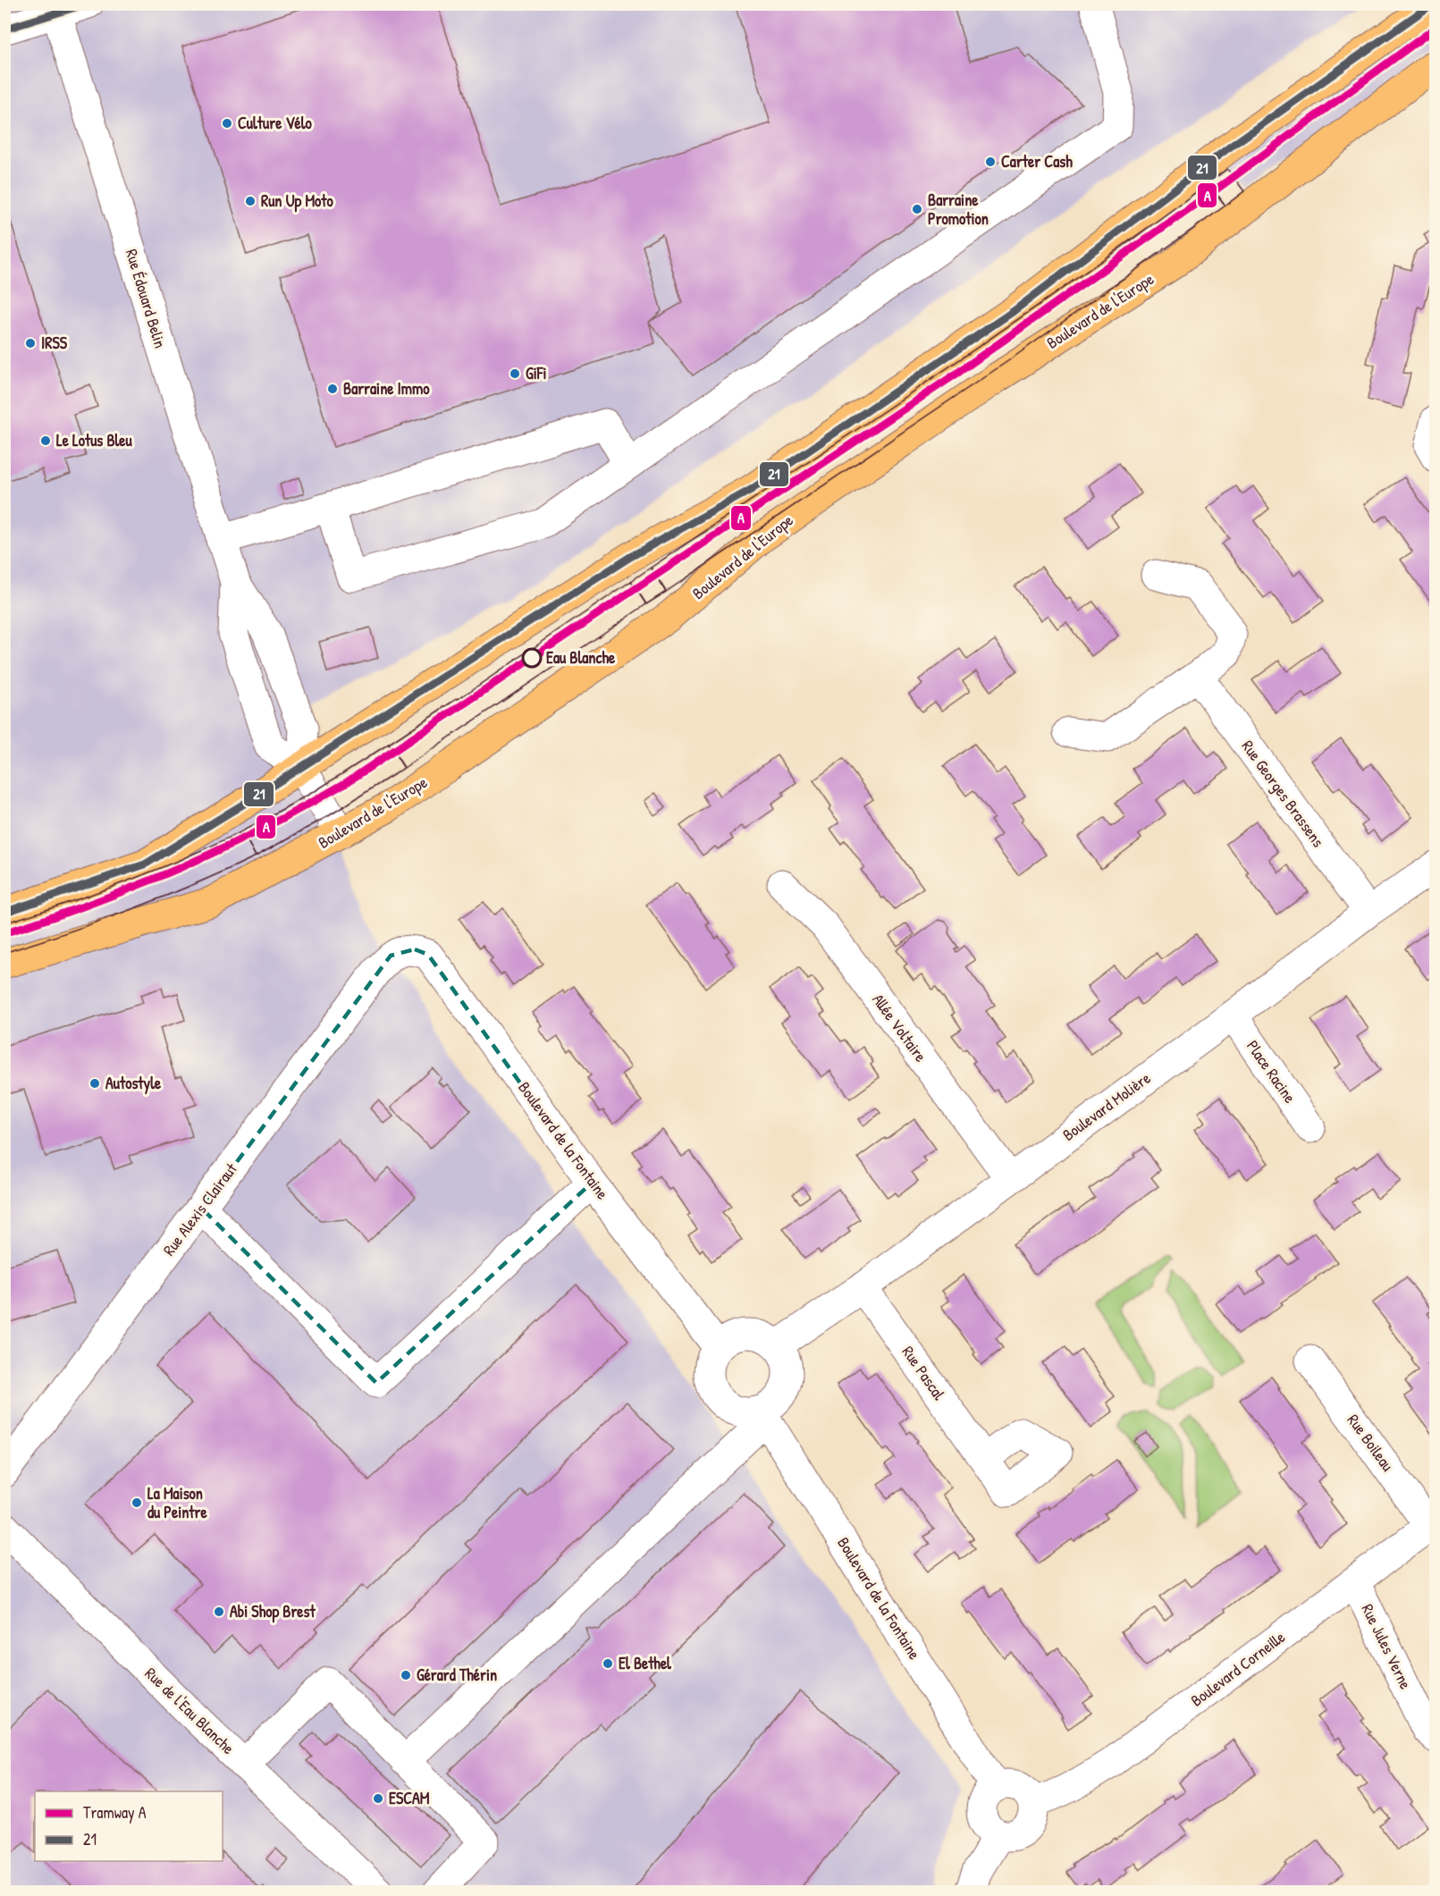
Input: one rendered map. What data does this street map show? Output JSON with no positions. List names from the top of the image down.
{
  "streets": {
    "main road": ["Boulevard de l'Europe"],
    "street": [
      "Rue Édouard Belin",
      "Rue Georges Brassens",
      "Allée Voltaire",
      "Place Racine",
      "Boulevard Molière",
      "Boulevard de la Fontaine",
      "Rue Alexis Clairaut",
      "Rue Pascal",
      "Rue Boileau",
      "Rue Jules Verne",
      "Boulevard Corneille",
      "Rue de l'Eau Blanche"
    ]
  },
  "crossings": [
    ["Rue Édouard Belin", "Boulevard de l'Europe"],
    ["Rue Georges Brassens", "Boulevard Molière"],
    ["Allée Voltaire", "Boulevard Molière"],
    ["Place Racine", "Boulevard Molière"],
    ["Boulevard Molière", "Boulevard de la Fontaine"],
    ["Boulevard Molière", "Rue Pascal"],
    ["Boulevard de la Fontaine", "Rue Alexis Clairaut"],
    ["Boulevard de la Fontaine", "Boulevard Corneille"],
    ["Rue Boileau", "Boulevard Corneille"],
    ["Rue Jules Verne", "Boulevard Corneille"]
  ],
  "places": [
    "Culture Vélo",
    "Carter Cash",
    "Run Up Moto",
    "Barraine Promotion",
    "IRSS",
    "GiFi",
    "Barraine Immo",
    "Le Lotus Bleu",
    "Eau Blanche",
    "Autostyle",
    "La Maison du Peintre",
    "Abi Shop Brest",
    "El Bethel",
    "Gérard Thérin",
    "ESCAM"
  ],
  "lines": ["transit line 21", "tram line A"],
  "legend": ["Tramway A", "21"]
}
